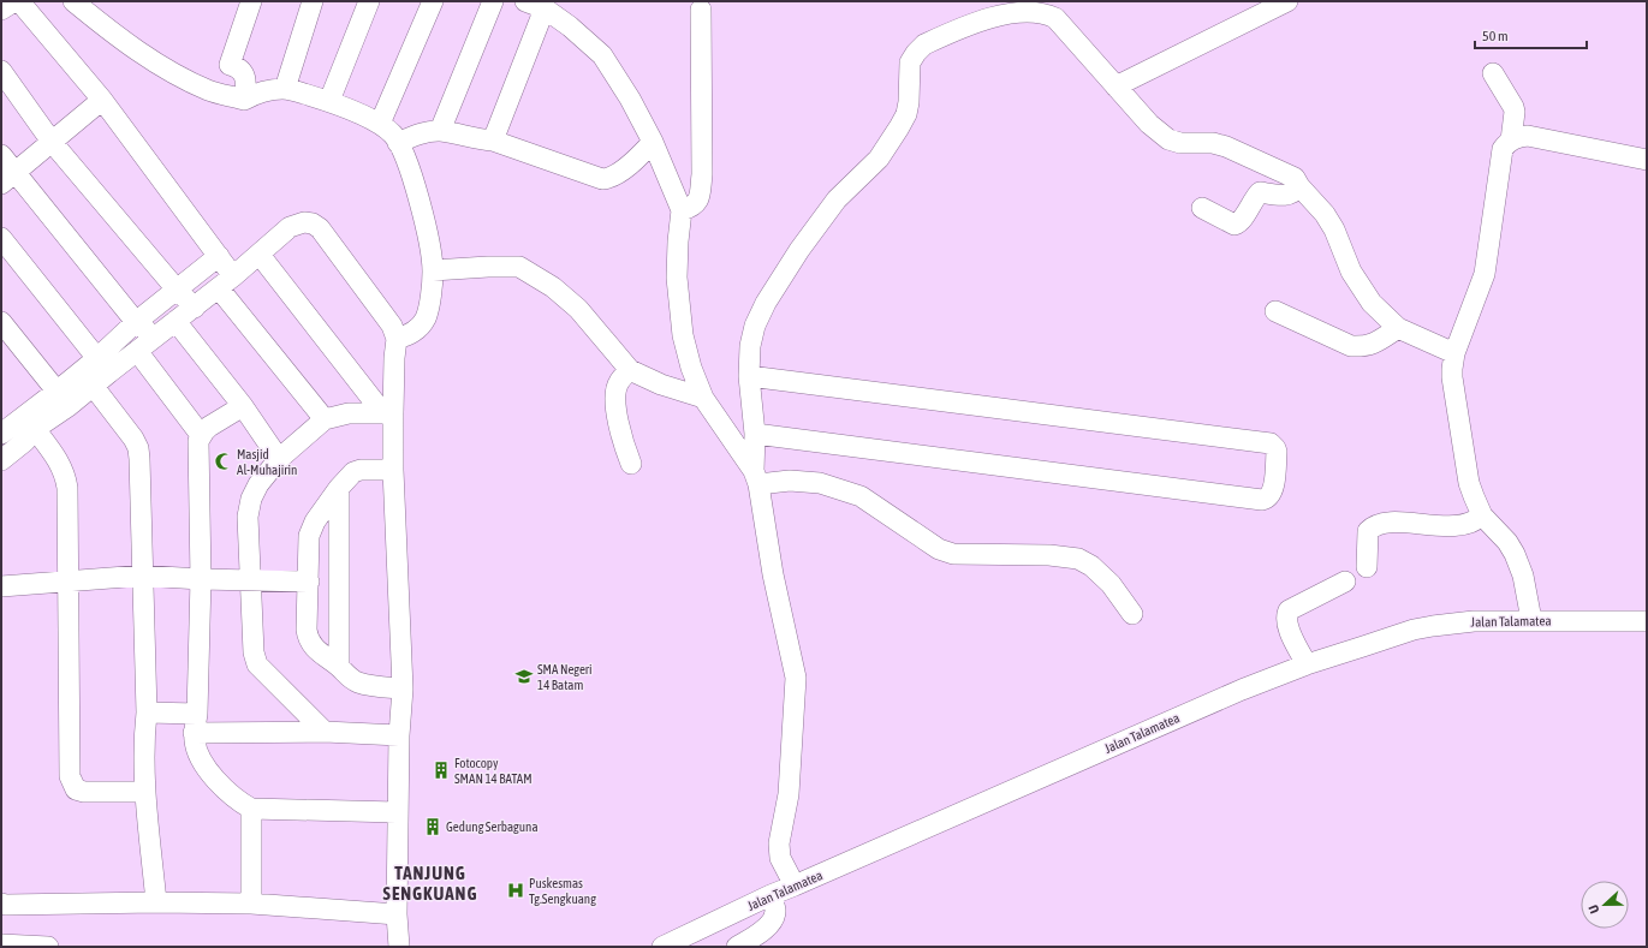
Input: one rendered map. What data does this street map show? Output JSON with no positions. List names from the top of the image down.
{
  "streets": {
    "street": ["Jalan Talamatea"]
  },
  "districts": ["TANJUNG SENGKUANG"],
  "places": {
    "mosque": ["Masjid Al-Muhajirin"],
    "school or university": ["SMA Negeri 14 Batam"],
    "building": ["Fotocopy SMAN 14 BATAM", "Gedung Serbaguna"],
    "hospital": ["Puskesmas Tg.Sengkuang"]
  },
  "scale_bar": "50 m",
  "north": "left"
}
